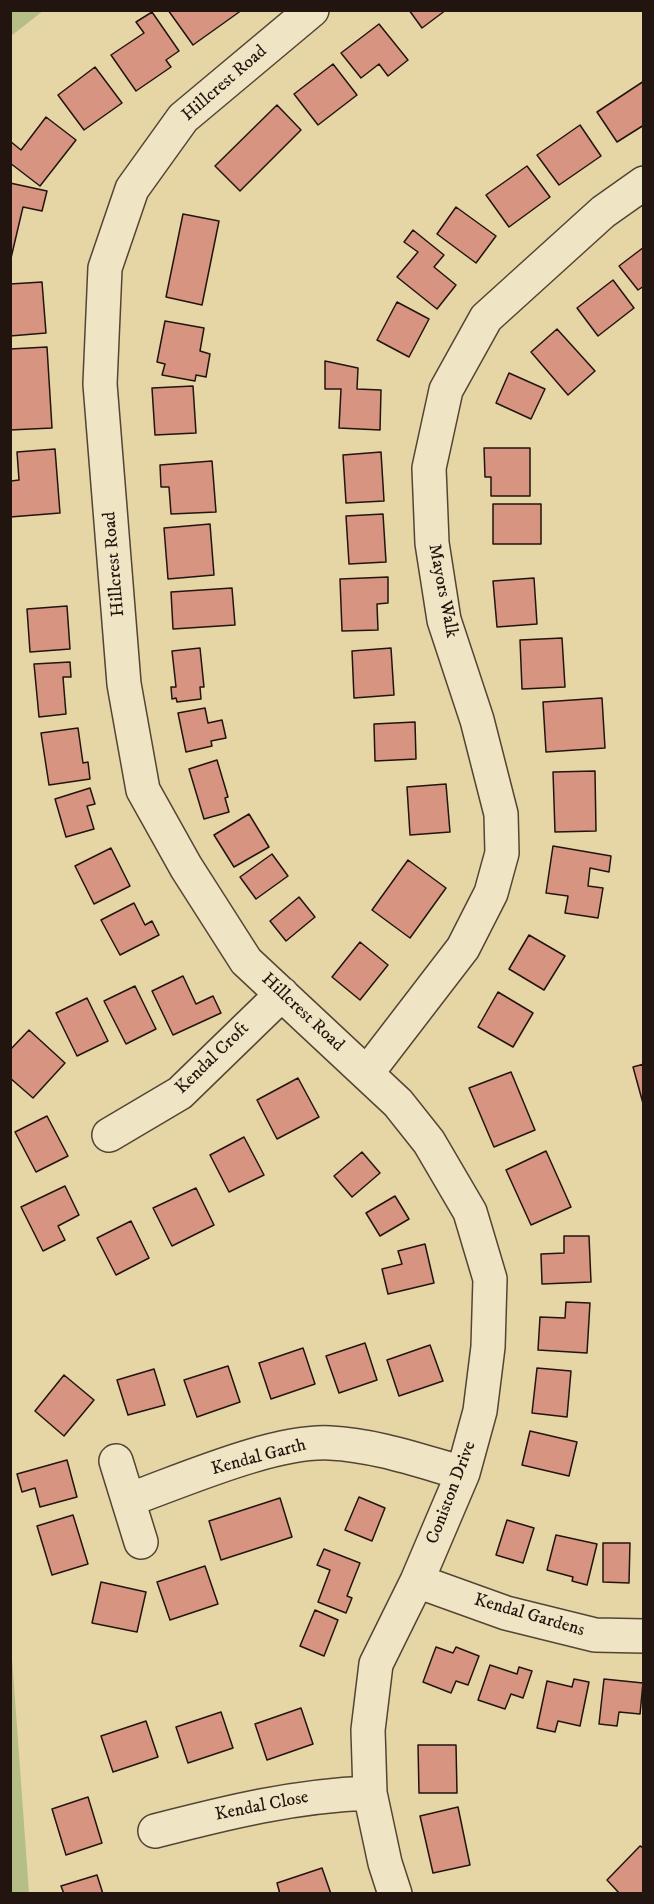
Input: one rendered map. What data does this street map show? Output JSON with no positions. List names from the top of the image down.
{
  "streets": {
    "street": [
      "Hillcrest Road",
      "Mayors Walk",
      "Kendal Croft",
      "Kendal Garth",
      "Coniston Drive",
      "Kendal Gardens",
      "Kendal Close"
    ]
  },
  "crossings": [
    ["Hillcrest Road", "Mayors Walk"],
    ["Hillcrest Road", "Kendal Croft"],
    ["Hillcrest Road", "Coniston Drive"],
    ["Kendal Garth", "Coniston Drive"],
    ["Coniston Drive", "Kendal Gardens"],
    ["Coniston Drive", "Kendal Close"]
  ]
}
